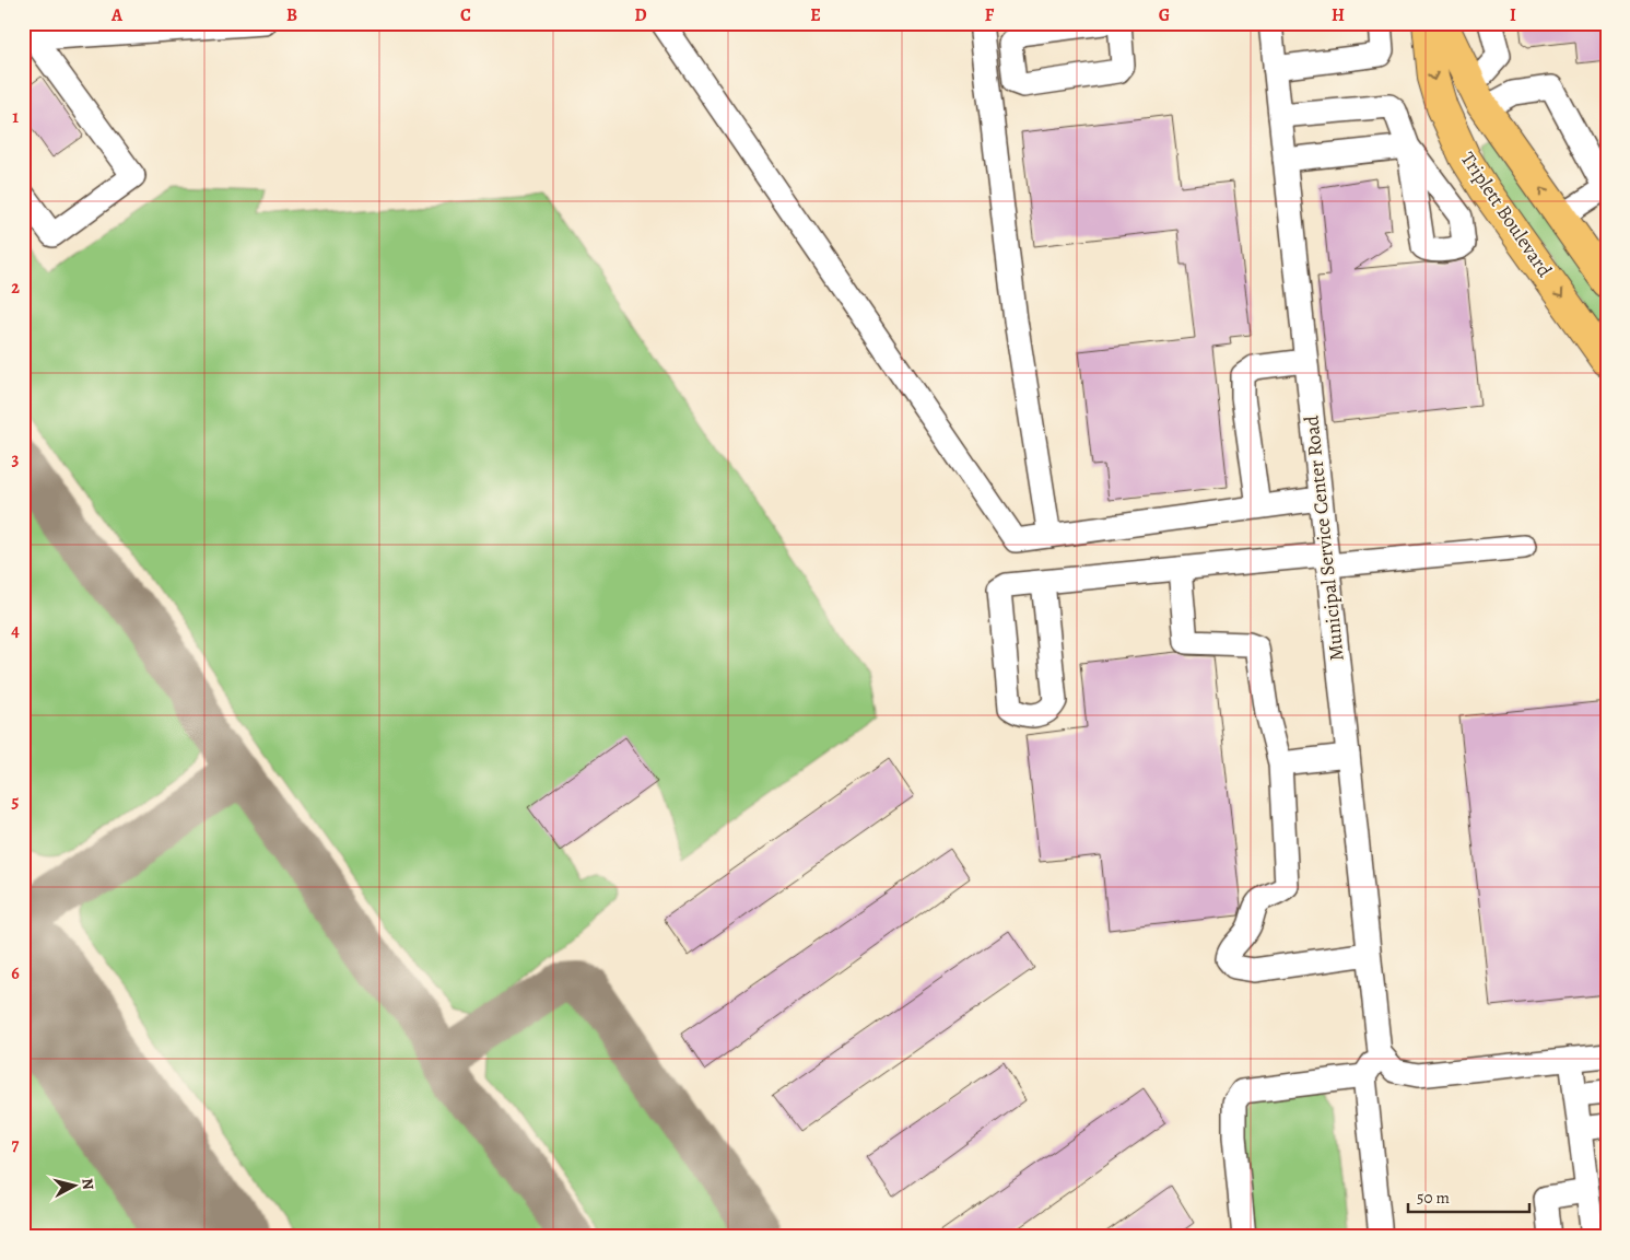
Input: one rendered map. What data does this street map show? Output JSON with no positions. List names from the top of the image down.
{
  "streets": {
    "main road": ["Triplett Boulevard"],
    "street": ["Municipal Service Center Road"]
  },
  "scale_bar": "50 m",
  "north": "right",
  "grid": {
    "columns": [
      "A",
      "B",
      "C",
      "D",
      "E",
      "F",
      "G",
      "H",
      "I"
    ],
    "rows": [
      "1",
      "2",
      "3",
      "4",
      "5",
      "6",
      "7"
    ]
  }
}
